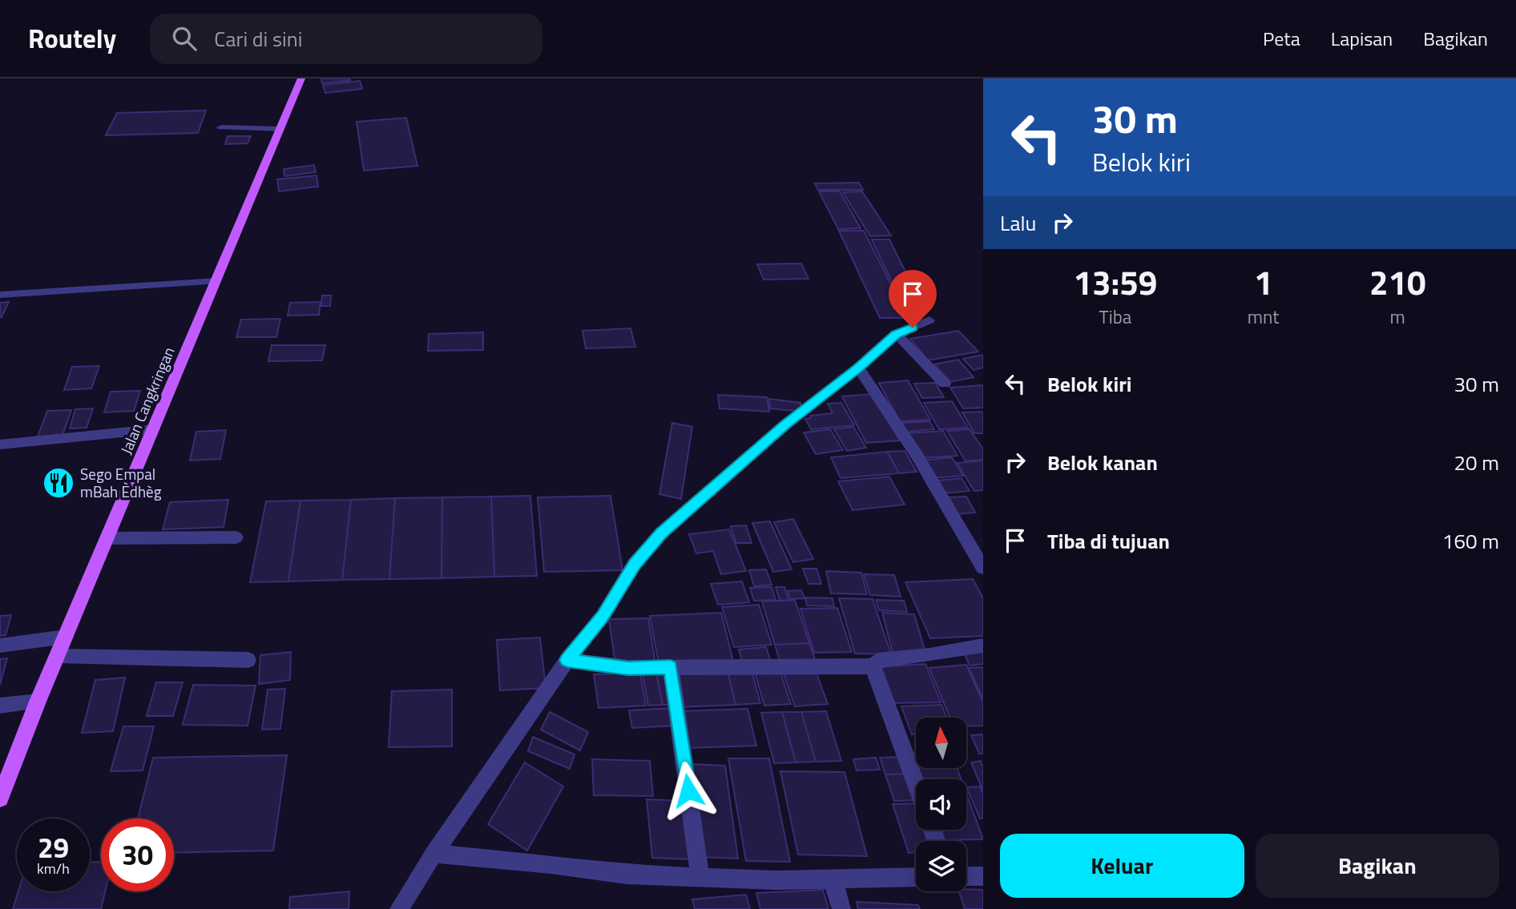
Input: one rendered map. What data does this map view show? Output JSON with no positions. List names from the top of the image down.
{
  "streets": {
    "main road": ["Jalan Cangkringan"]
  },
  "places": {
    "restaurant": ["Sego Empal mBah Èdhèg"]
  },
  "north": "top",
  "page": {
    "header": "Routely",
    "search": "Cari di sini",
    "nav": ["Peta", "Lapisan", "Bagikan"],
    "turn": ["30 m", "Belok kiri"],
    "then": "Lalu",
    "eta": [
      "13:59",
      "Tiba",
      "1",
      "mnt",
      "210",
      "m"
    ],
    "list": [
      {
        "name": "Belok kiri",
        "value": "30 m"
      },
      {
        "name": "Belok kanan",
        "value": "20 m"
      },
      {
        "name": "Tiba di tujuan",
        "value": "160 m"
      }
    ],
    "speed": "29 km/h",
    "limit": "30",
    "buttons": ["Keluar", "Bagikan"]
  }
}
